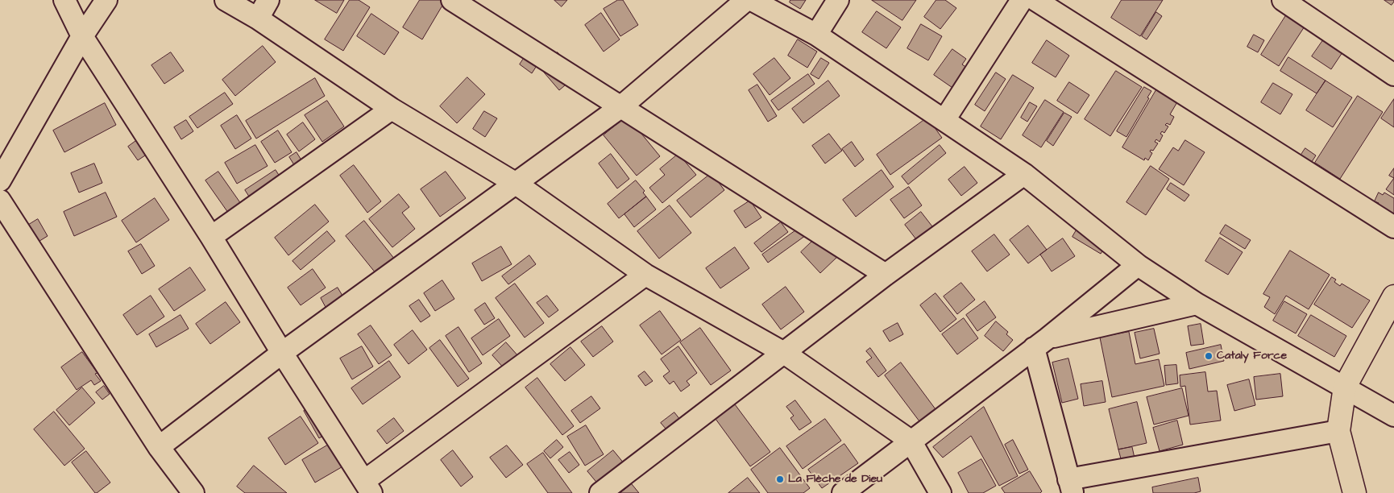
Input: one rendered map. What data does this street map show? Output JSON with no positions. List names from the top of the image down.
{
  "places": ["Cataly Force", "La Flèche de Dieu"]
}
